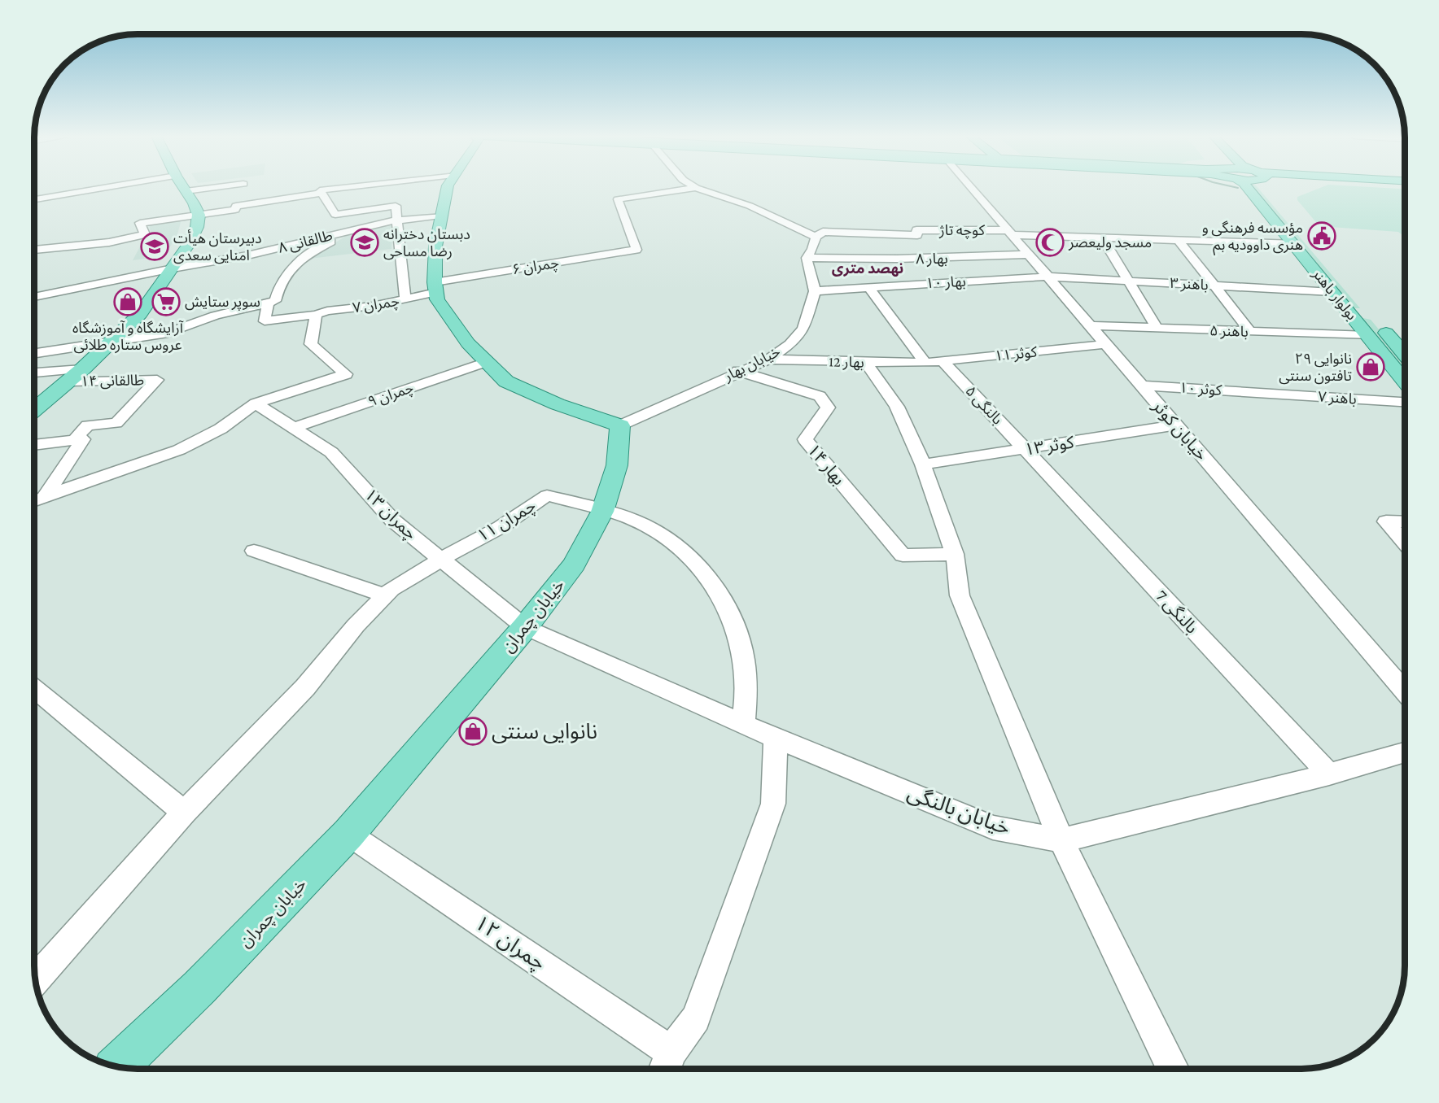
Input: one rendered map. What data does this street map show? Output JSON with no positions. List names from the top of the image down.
{
  "streets": {
    "main road": ["بولوار باهنر", "خیابان چمران"],
    "street": [
      "کوچه تاژ",
      "طالقانی ۸",
      "بهار ۸",
      "چمران ۶",
      "بهار ۱۰",
      "باهنر ۳",
      "چمران ۷",
      "باهنر ۵",
      "کوثر ۱۱",
      "بهار 12",
      "خیابان بهار",
      "طالقانی ۱۴",
      "کوثر ۱۰",
      "چمران ۹",
      "باهنر ۷",
      "بالنگی ۵",
      "خیابان کوثر",
      "کوثر ۱۳",
      "بهار ۱۴",
      "چمران ۱۳",
      "چمران ۱۱",
      "بالنگی 7",
      "خیابان بالنگی",
      "چمران ۱۲"
    ]
  },
  "crossings": [
    ["کوچه تاژ", "بولوار باهنر"],
    ["کوچه تاژ", "خیابان کوثر"],
    ["بهار ۸", "خیابان کوثر"],
    ["چمران ۶", "چمران ۷"],
    ["بهار ۱۰", "باهنر ۳"],
    ["بهار ۱۰", "خیابان بهار"],
    ["بهار ۱۰", "خیابان کوثر"],
    ["باهنر ۳", "بولوار باهنر"],
    ["باهنر ۳", "خیابان کوثر"],
    ["بولوار باهنر", "باهنر ۵"],
    ["باهنر ۵", "خیابان کوثر"],
    ["کوثر ۱۱", "بهار 12"],
    ["کوثر ۱۱", "بالنگی ۵"],
    ["کوثر ۱۱", "خیابان کوثر"],
    ["بهار 12", "خیابان بهار"],
    ["خیابان بهار", "بهار ۱۴"],
    ["خیابان بهار", "خیابان چمران"],
    ["کوثر ۱۰", "باهنر ۷"],
    ["کوثر ۱۰", "خیابان کوثر"],
    ["چمران ۹", "چمران ۱۳"],
    ["بالنگی ۵", "کوثر ۱۳"],
    ["بالنگی ۵", "بالنگی 7"],
    ["خیابان کوثر", "کوثر ۱۳"],
    ["کوثر ۱۳", "بالنگی 7"],
    ["چمران ۱۳", "چمران ۱۱"],
    ["چمران ۱۳", "خیابان چمران"],
    ["چمران ۱۳", "خیابان بالنگی"],
    ["چمران ۱۱", "خیابان چمران"],
    ["چمران ۱۱", "خیابان بالنگی"],
    ["بالنگی 7", "خیابان بالنگی"],
    ["خیابان چمران", "خیابان بالنگی"],
    ["خیابان چمران", "چمران ۱۲"]
  ],
  "districts": ["نهصد متری"],
  "places": {
    "public building": ["مؤسسه فرهنگی و هنری داوودیه بم"],
    "school or university": ["دبستان دخترانه رضا مساحی", "دبیرستان هیأت امنایی سعدی"],
    "mosque": ["مسجد ولیعصر"],
    "shop": ["آرایشگاه و آموزشگاه عروس ستاره طلائی", "نانوایی ۲۹ تافتون سنتی", "نانوایی سنتی"],
    "supermarket": ["سوپر ستایش"]
  }
}
